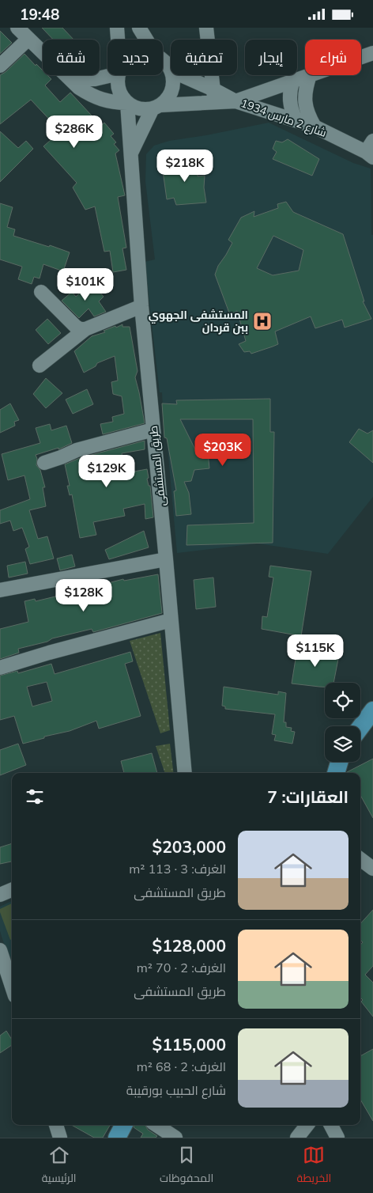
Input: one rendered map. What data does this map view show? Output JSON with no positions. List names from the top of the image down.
{
  "streets": {
    "street": ["شارع 2 مارس 1934", "طريق المستشفى"]
  },
  "places": {
    "hospital": ["المستشفى الجهوي ببن قردان"]
  },
  "page": {
    "status": "19:48",
    "chip": [
      "شراء",
      "إيجار",
      "تصفية",
      "جديد",
      "شقة"
    ],
    "price": [
      "$286K",
      "$218K",
      "$101K",
      "$203K",
      "$129K",
      "$128K",
      "$115K"
    ],
    "heading": "العقارات: 7",
    "list": [
      {
        "name": "$203,000",
        "note": "الغرف: 3 · 113 m² · طريق المستشفى"
      },
      {
        "name": "$128,000",
        "note": "الغرف: 2 · 70 m² · طريق المستشفى"
      },
      {
        "name": "$115,000",
        "note": "الغرف: 2 · 68 m² · شارع الحبيب بورقيبة"
      }
    ],
    "tabs": ["الخريطة", "المحفوظات", "الرئيسية"]
  }
}
